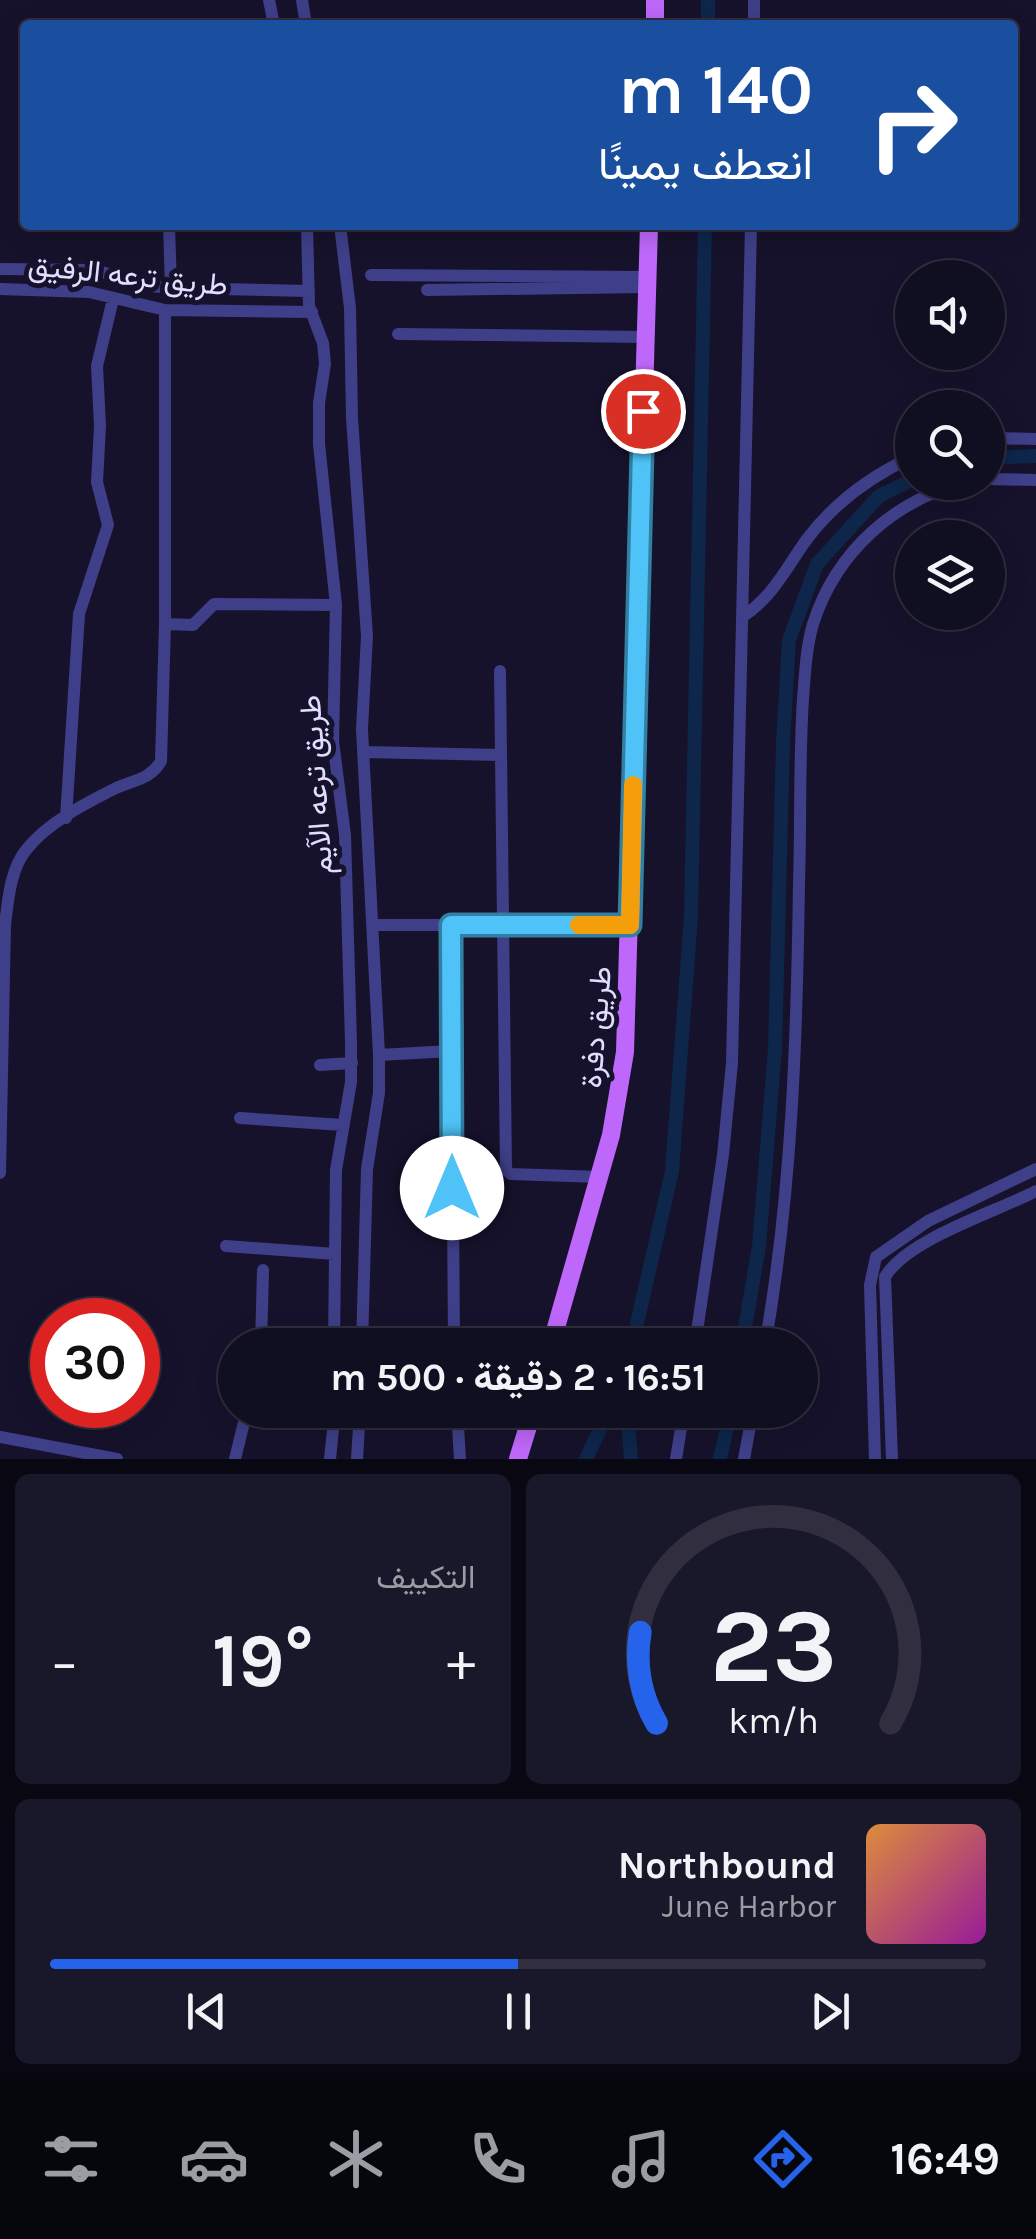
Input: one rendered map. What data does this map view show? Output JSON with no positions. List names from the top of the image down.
{
  "streets": {
    "main road": ["طريق دفرة"],
    "street": ["طريق ترعه الرفيق", "طريق ترعه الآيم"]
  },
  "crossings": [
    ["طريق ترعه الرفيق", "طريق ترعه الآيم"]
  ],
  "page": {
    "turn": ["140 m", "انعطف يمينًا"],
    "limit": "30",
    "trip": "16:51 · 2 دقيقة · 500 m",
    "tile": "التكييف",
    "heat": ["−", "19°", "+"],
    "song": ["Northbound", "June Harbor"],
    "tabs": "16:49",
    "gauge": ["23", "km/h"]
  }
}
